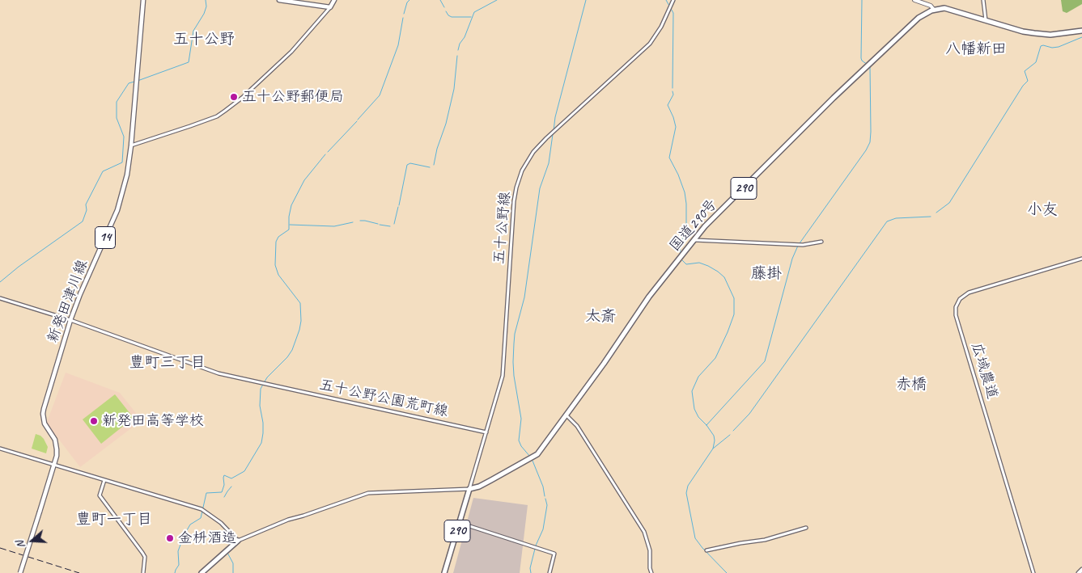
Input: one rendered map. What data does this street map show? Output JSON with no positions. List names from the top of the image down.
{
  "streets": {
    "highway": ["290", "国道290号"],
    "main road": ["14", "新発田津川線"],
    "street": ["五十公野線", "広域農道", "五十公野公園荒町線"]
  },
  "crossings": [
    ["290", "国道290号"],
    ["290", "五十公野線"],
    ["国道290号", "五十公野線"],
    ["五十公野線", "五十公野公園荒町線"],
    ["新発田津川線", "五十公野公園荒町線"]
  ],
  "districts": [
    "五十公野",
    "八幡新田",
    "小友",
    "藤掛",
    "太斎",
    "豊町三丁目",
    "赤橋",
    "豊町一丁目"
  ],
  "places": ["五十公野郵便局", "新発田高等学校", "金枡酒造"],
  "north": "left"
}
